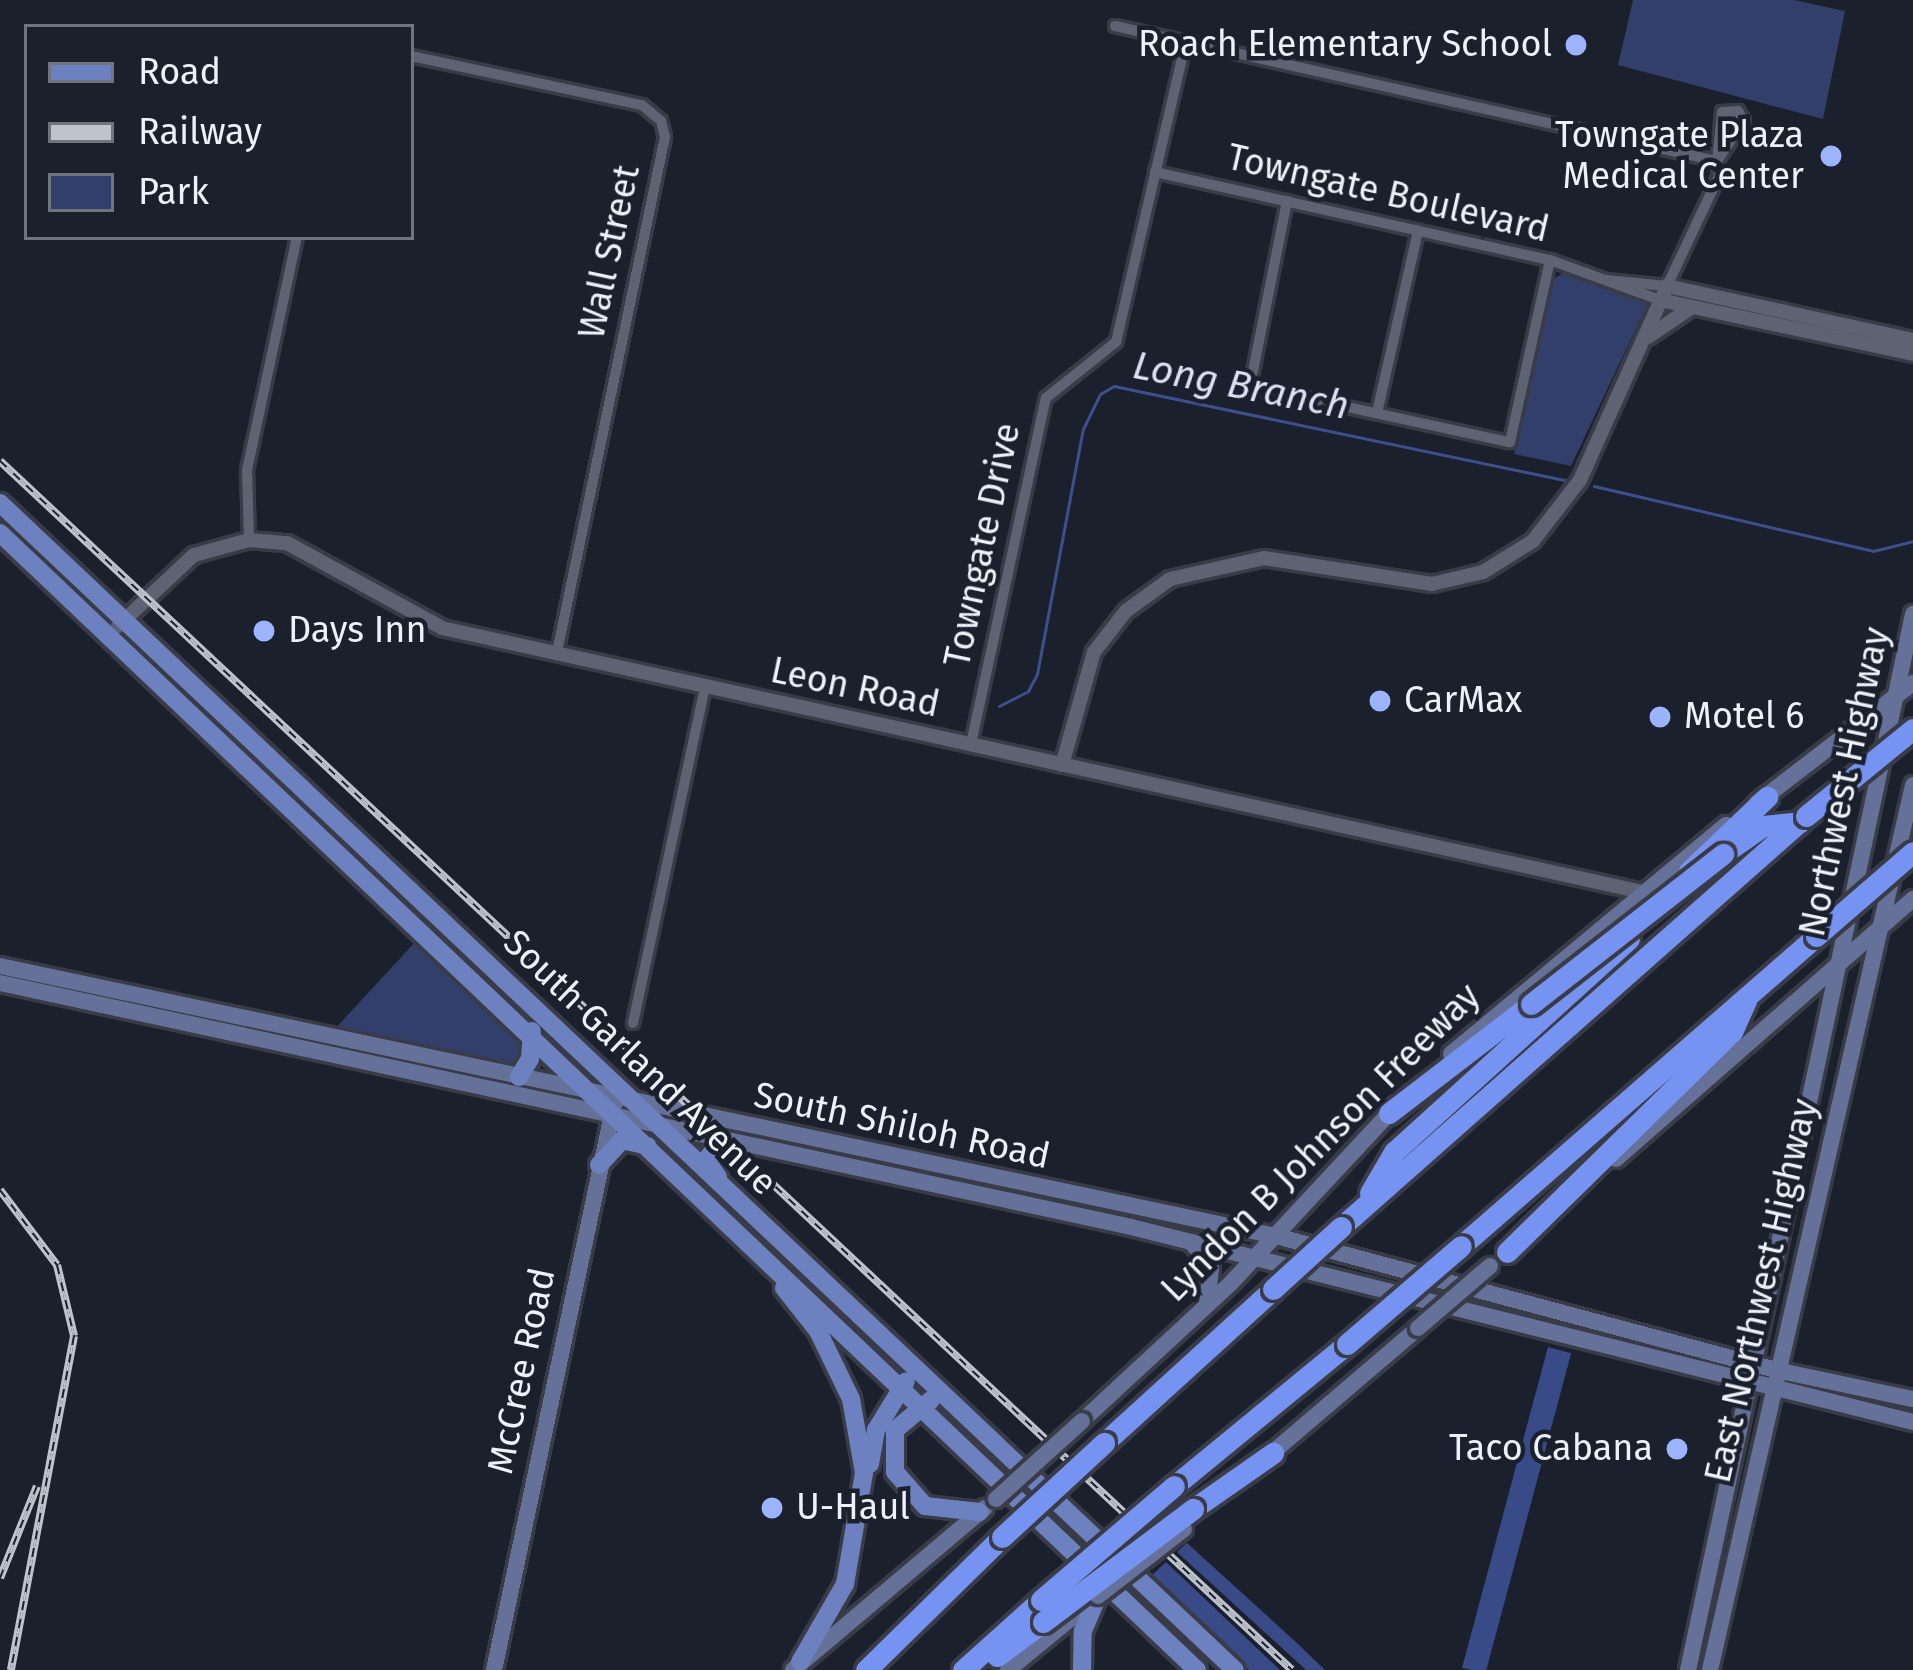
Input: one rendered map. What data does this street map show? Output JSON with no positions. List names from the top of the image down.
{
  "streets": {
    "highway": ["Lyndon B Johnson Freeway"],
    "main road": [
      "Northwest Highway",
      "South Garland Avenue",
      "South Shiloh Road",
      "East Northwest Highway",
      "McCree Road"
    ],
    "street": [
      "Towngate Boulevard",
      "Wall Street",
      "Towngate Drive",
      "Leon Road"
    ]
  },
  "crossings": [
    ["Towngate Boulevard", "Towngate Drive"],
    ["Wall Street", "Leon Road"],
    ["Towngate Drive", "Leon Road"],
    ["Leon Road", "South Garland Avenue"],
    ["Leon Road", "Lyndon B Johnson Freeway"],
    ["Northwest Highway", "Lyndon B Johnson Freeway"],
    ["Northwest Highway", "East Northwest Highway"],
    ["South Garland Avenue", "South Shiloh Road"],
    ["South Garland Avenue", "McCree Road"],
    ["South Shiloh Road", "Lyndon B Johnson Freeway"],
    ["South Shiloh Road", "East Northwest Highway"],
    ["South Shiloh Road", "McCree Road"]
  ],
  "water": ["Long Branch"],
  "places": [
    "Roach Elementary School",
    "Towngate Plaza Medical Center",
    "Days Inn",
    "CarMax",
    "Motel 6",
    "Taco Cabana",
    "U-Haul"
  ],
  "legend": ["Road", "Railway", "Park"]
}
